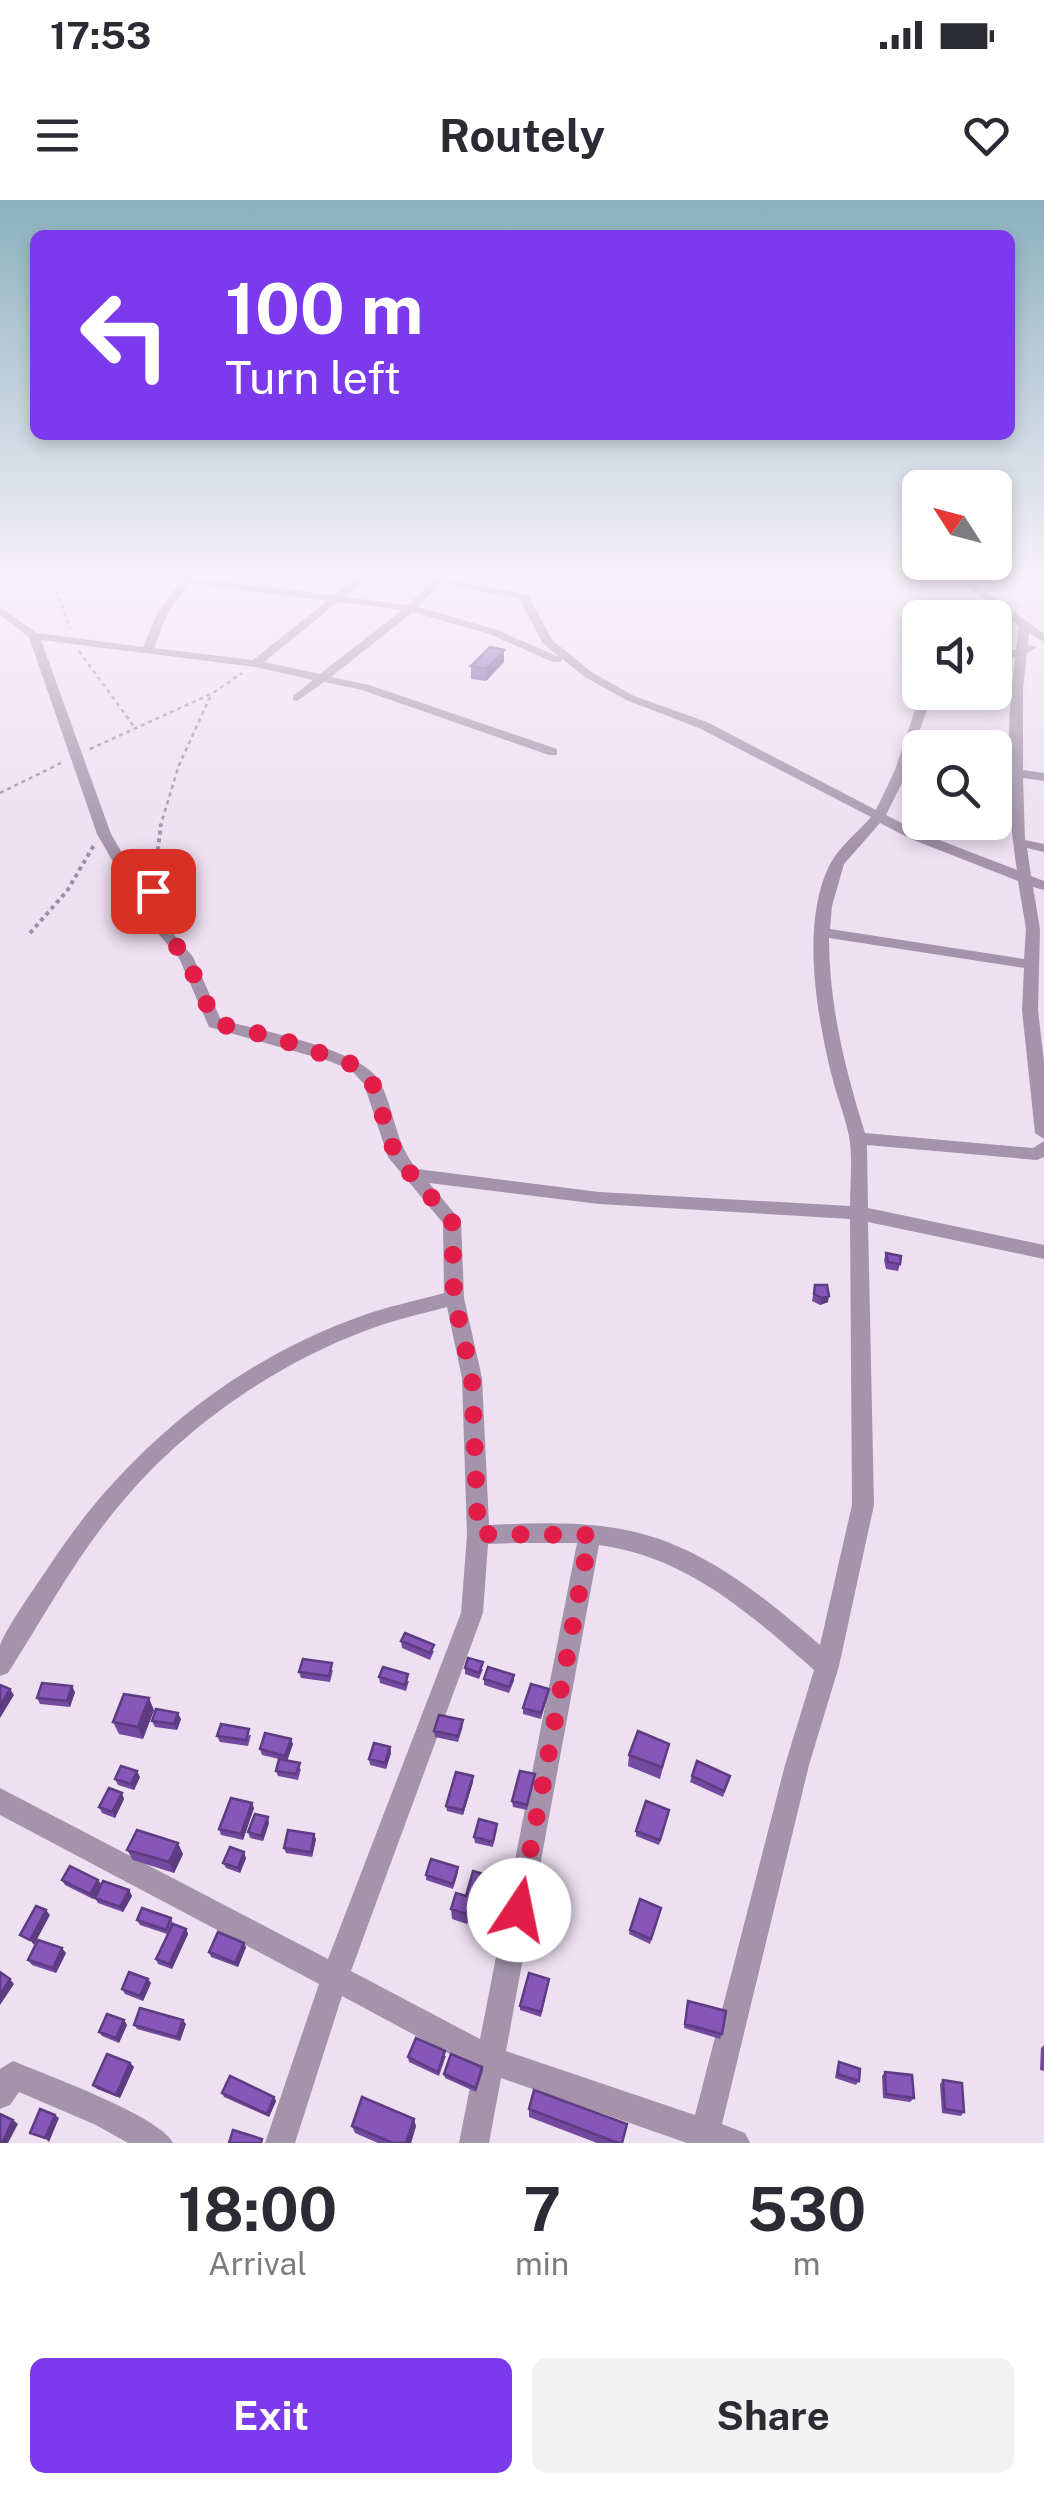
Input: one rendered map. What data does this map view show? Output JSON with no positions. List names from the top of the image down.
{
  "north": "top left",
  "page": {
    "status": "17:53",
    "header": "Routely",
    "turn": ["100 m", "Turn left"],
    "eta": [
      "18:00",
      "Arrival",
      "7",
      "min",
      "530",
      "m"
    ],
    "buttons": ["Exit", "Share"]
  }
}
